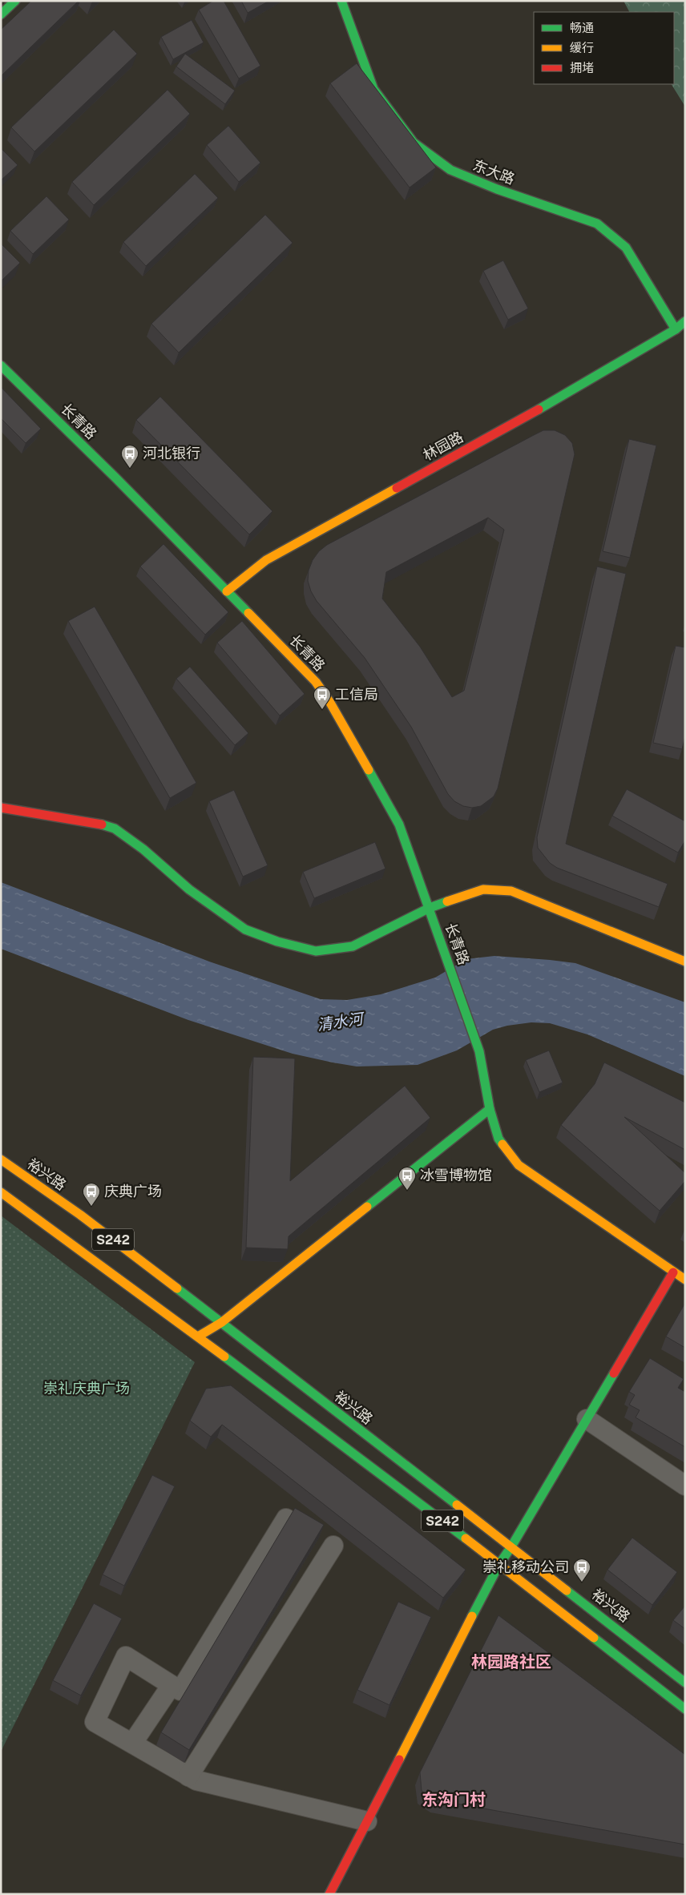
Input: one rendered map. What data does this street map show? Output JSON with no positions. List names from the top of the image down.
{
  "streets": {
    "main road": [
      "东大路",
      "长青路",
      "林园路",
      "裕兴路",
      "S242"
    ]
  },
  "crossings": [
    ["东大路", "林园路"],
    ["长青路", "林园路"]
  ],
  "districts": ["林园路社区", "东沟门村"],
  "water": ["清水河"],
  "parks": ["崇礼庆典广场"],
  "places": {
    "bus stop": [
      "河北银行",
      "工信局",
      "冰雪博物馆",
      "庆典广场",
      "崇礼移动公司"
    ]
  },
  "legend": ["畅通", "缓行", "拥堵"]
}
